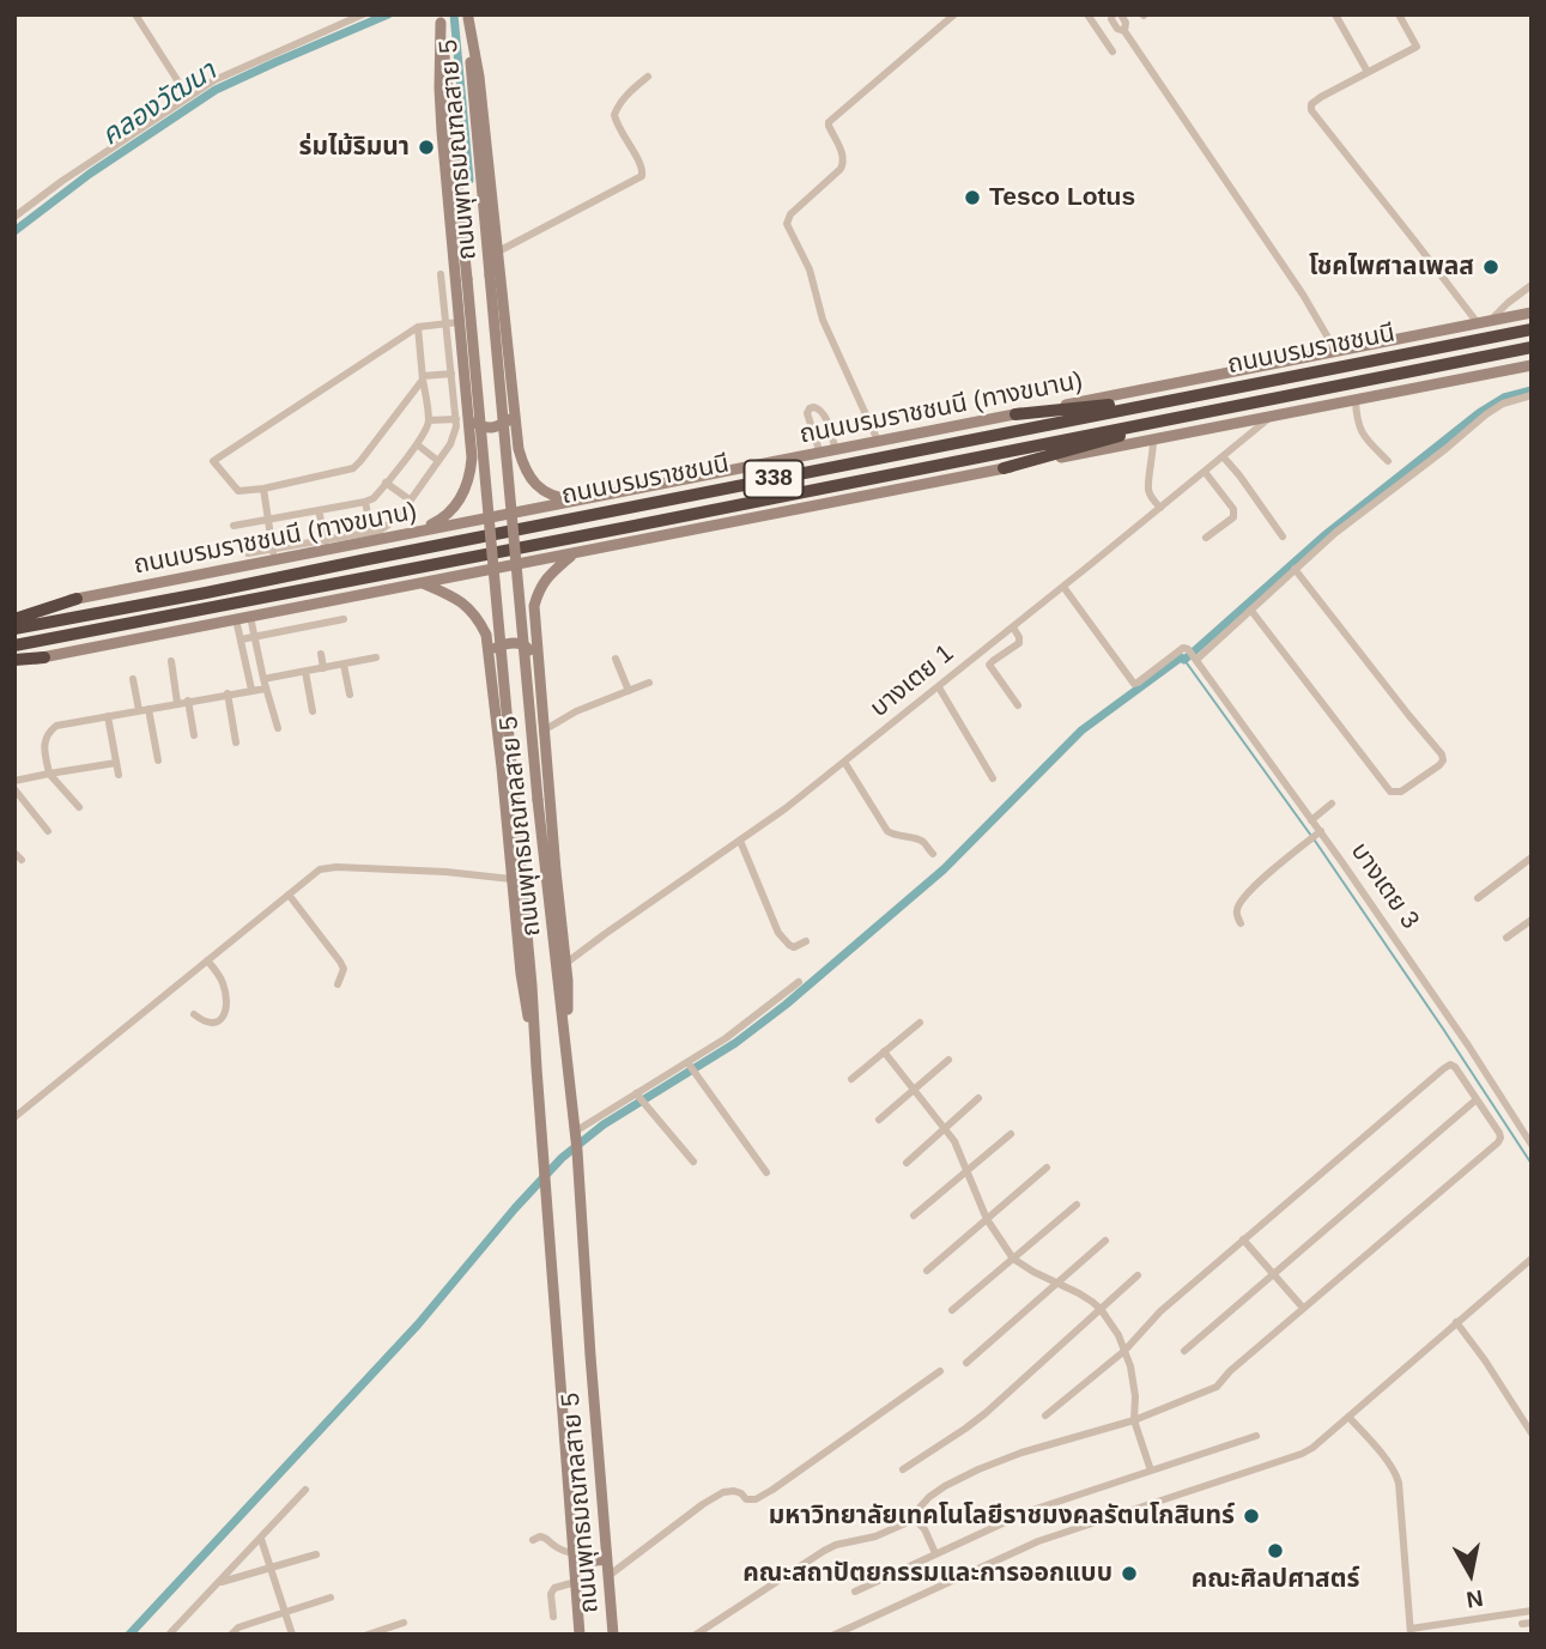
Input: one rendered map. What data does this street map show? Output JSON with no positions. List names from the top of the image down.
{
  "streets": {
    "highway": ["ถนนบรมราชชนนี", "338"],
    "main road": ["ถนนพุทธมณฑลสาย 5", "ถนนบรมราชชนนี (ทางขนาน)"],
    "street": ["บางเตย 1", "บางเตย 3"]
  },
  "crossings": [
    ["338", "บางเตย 1"],
    ["บางเตย 1", "บางเตย 3"]
  ],
  "water": ["คลองวัฒนา"],
  "places": [
    "ร่มไม้ริมนา",
    "Tesco Lotus",
    "โชคไพศาลเพลส",
    "มหาวิทยาลัยเทคโนโลยีราชมงคลรัตนโกสินทร์",
    "คณะศิลปศาสตร์",
    "คณะสถาปัตยกรรมและการออกแบบ"
  ],
  "north": "bottom"
}
